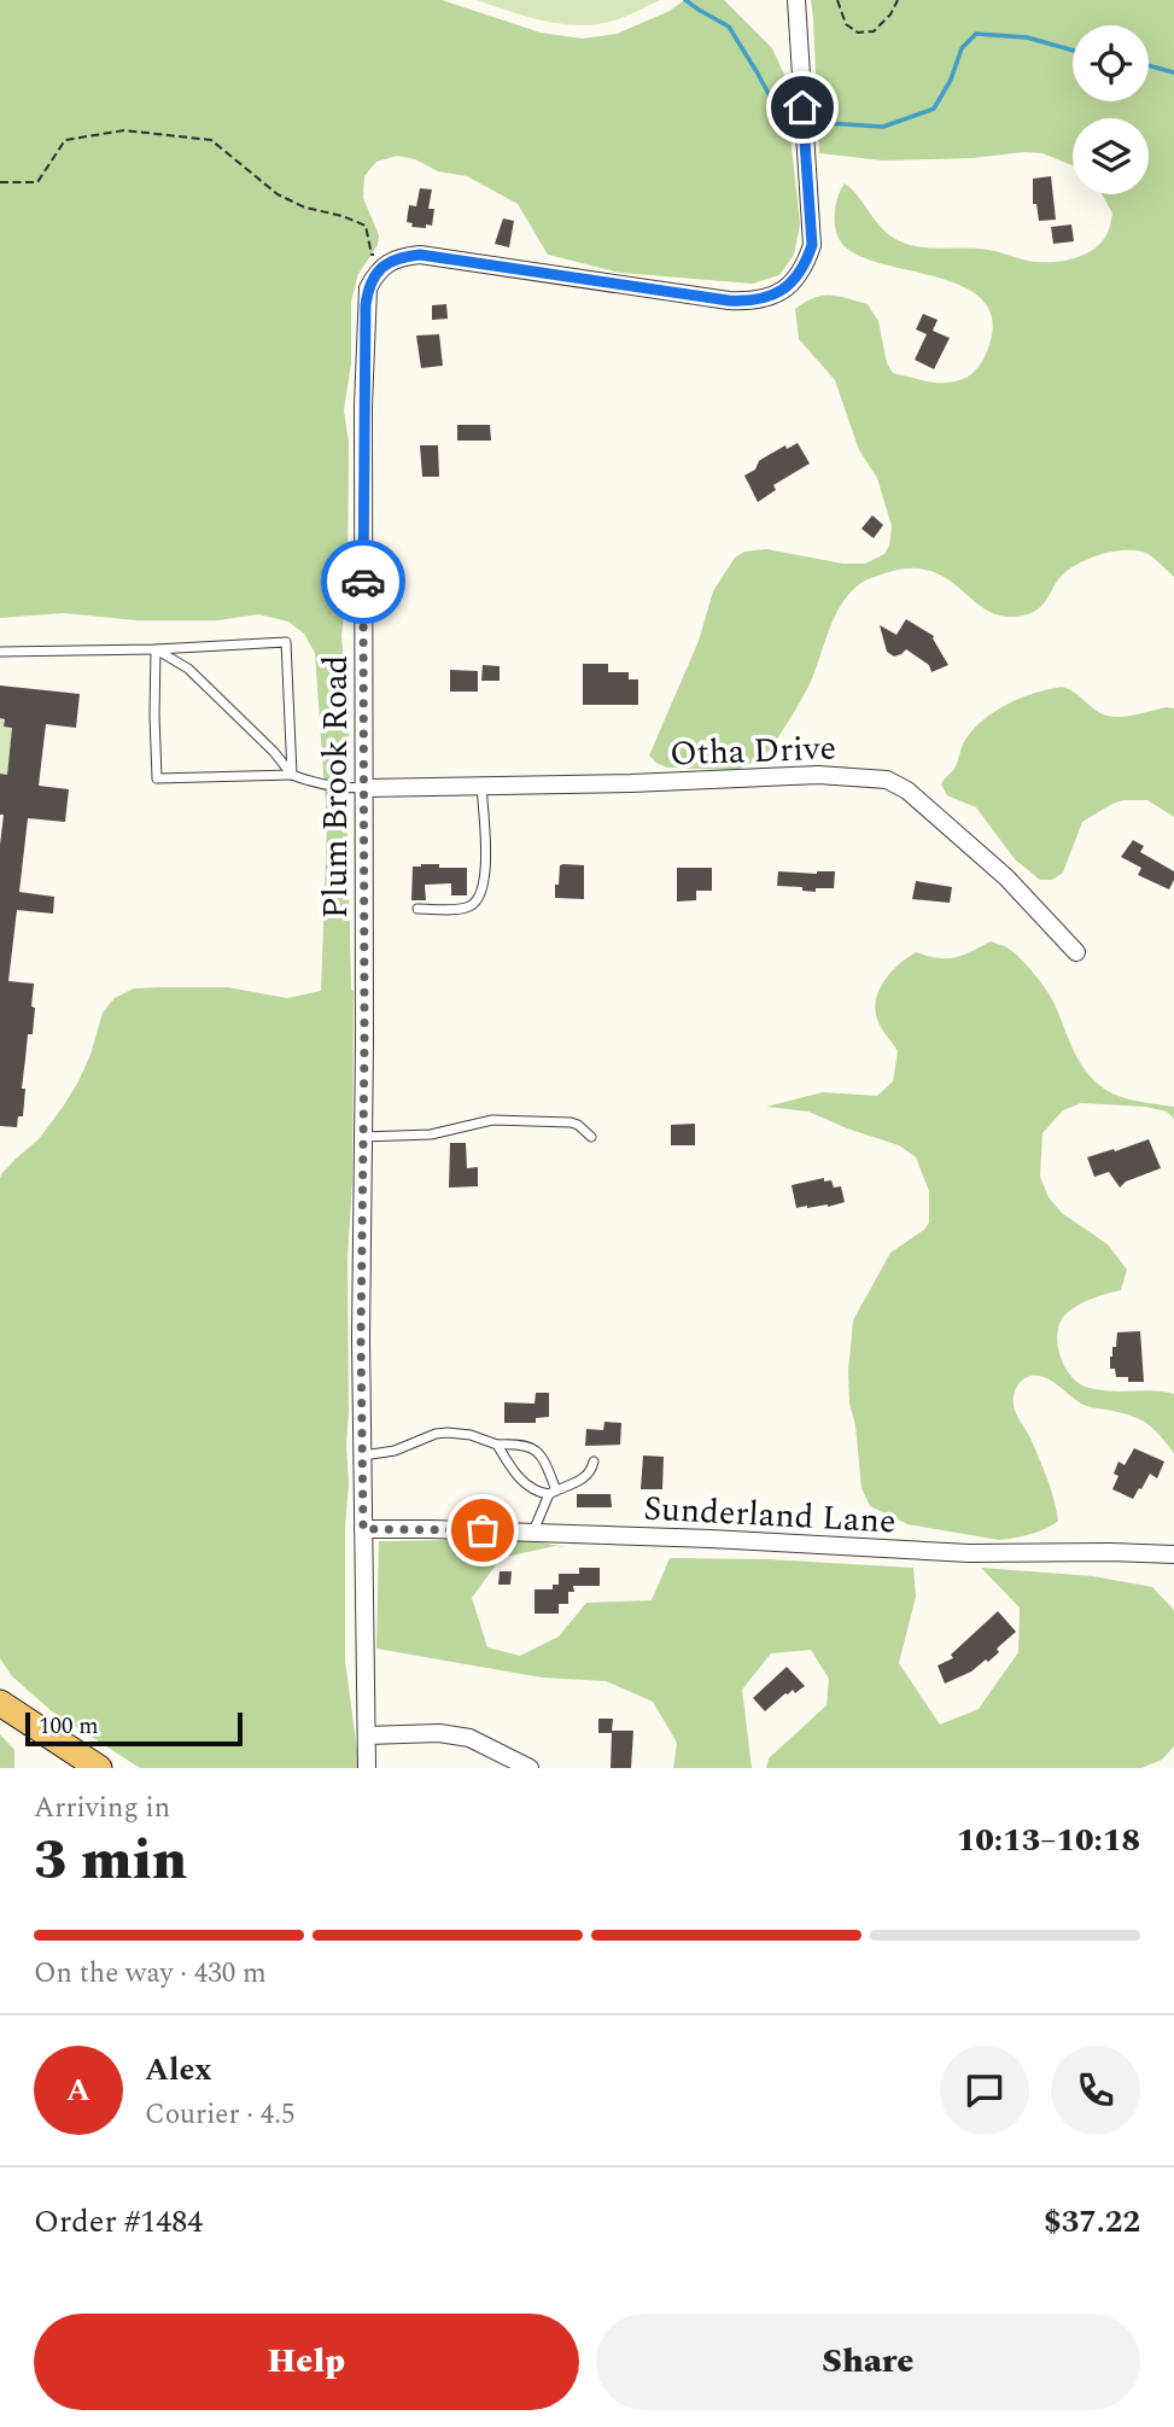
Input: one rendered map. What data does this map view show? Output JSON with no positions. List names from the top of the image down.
{
  "streets": {
    "street": ["Otha Drive", "Plum Brook Road", "Sunderland Lane"]
  },
  "crossings": [
    ["Otha Drive", "Plum Brook Road"],
    ["Plum Brook Road", "Sunderland Lane"]
  ],
  "scale_bar": "100 m",
  "page": {
    "scale": "100 m",
    "heading": ["3 min", "Arriving in", "10:13–10:18"],
    "panel": [
      "Alex",
      "Courier · 4.5",
      "Order #1484",
      "$37.22"
    ],
    "bar": "On the way · 430 m",
    "round": "A",
    "buttons": ["Help", "Share"]
  }
}
